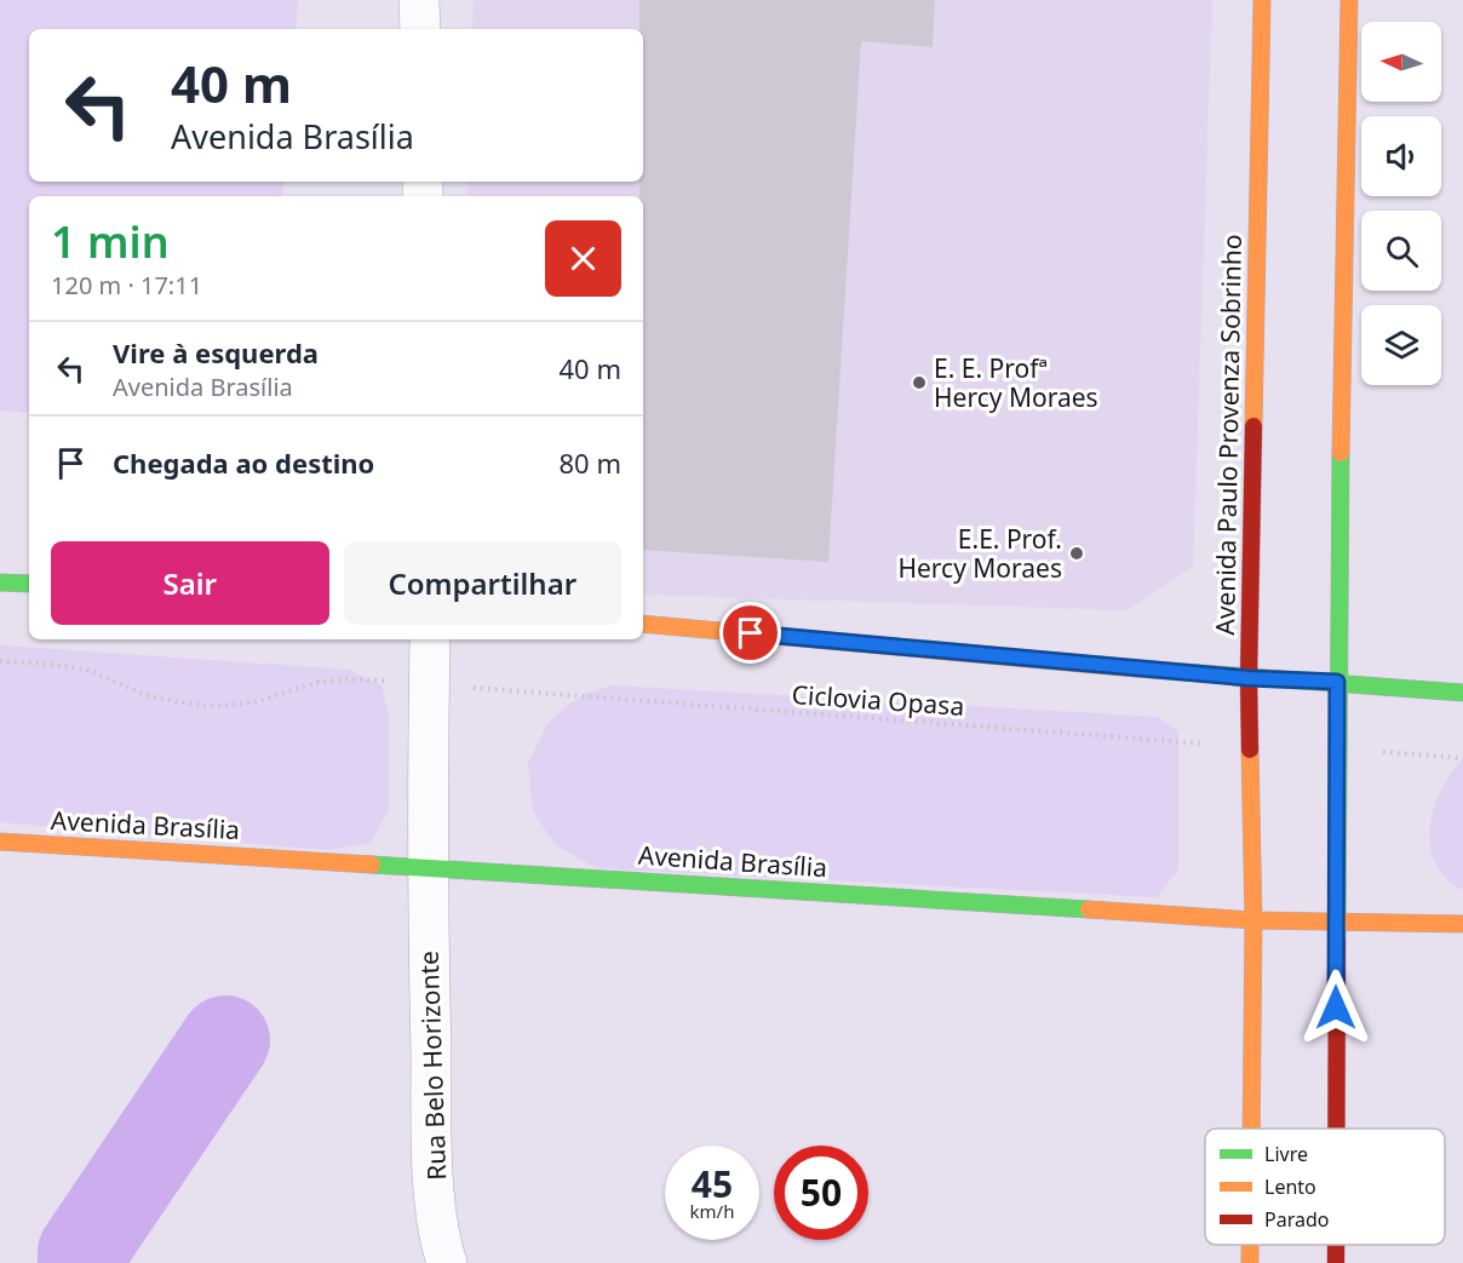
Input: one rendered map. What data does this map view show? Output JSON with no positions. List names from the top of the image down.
{
  "streets": {
    "main road": ["Avenida Paulo Provenza Sobrinho", "Avenida Brasília"],
    "street": ["Rua Belo Horizonte"],
    "path": ["Ciclovia Opasa"]
  },
  "crossings": [
    ["Avenida Paulo Provenza Sobrinho", "Avenida Brasília"],
    ["Avenida Brasília", "Rua Belo Horizonte"]
  ],
  "places": ["E. E. Profª Hercy Moraes", "E.E. Prof. Hercy Moraes"],
  "legend": ["Livre", "Lento", "Parado"],
  "north": "left",
  "page": {
    "turn": ["40 m", "Avenida Brasília"],
    "heading": ["1 min", "120 m · 17:11"],
    "list": [
      {
        "name": "Vire à esquerda",
        "note": "Avenida Brasília",
        "value": "40 m"
      },
      {
        "name": "Chegada ao destino",
        "value": "80 m"
      }
    ],
    "buttons": ["Sair", "Compartilhar"],
    "speed": "45 km/h",
    "limit": "50"
  }
}
